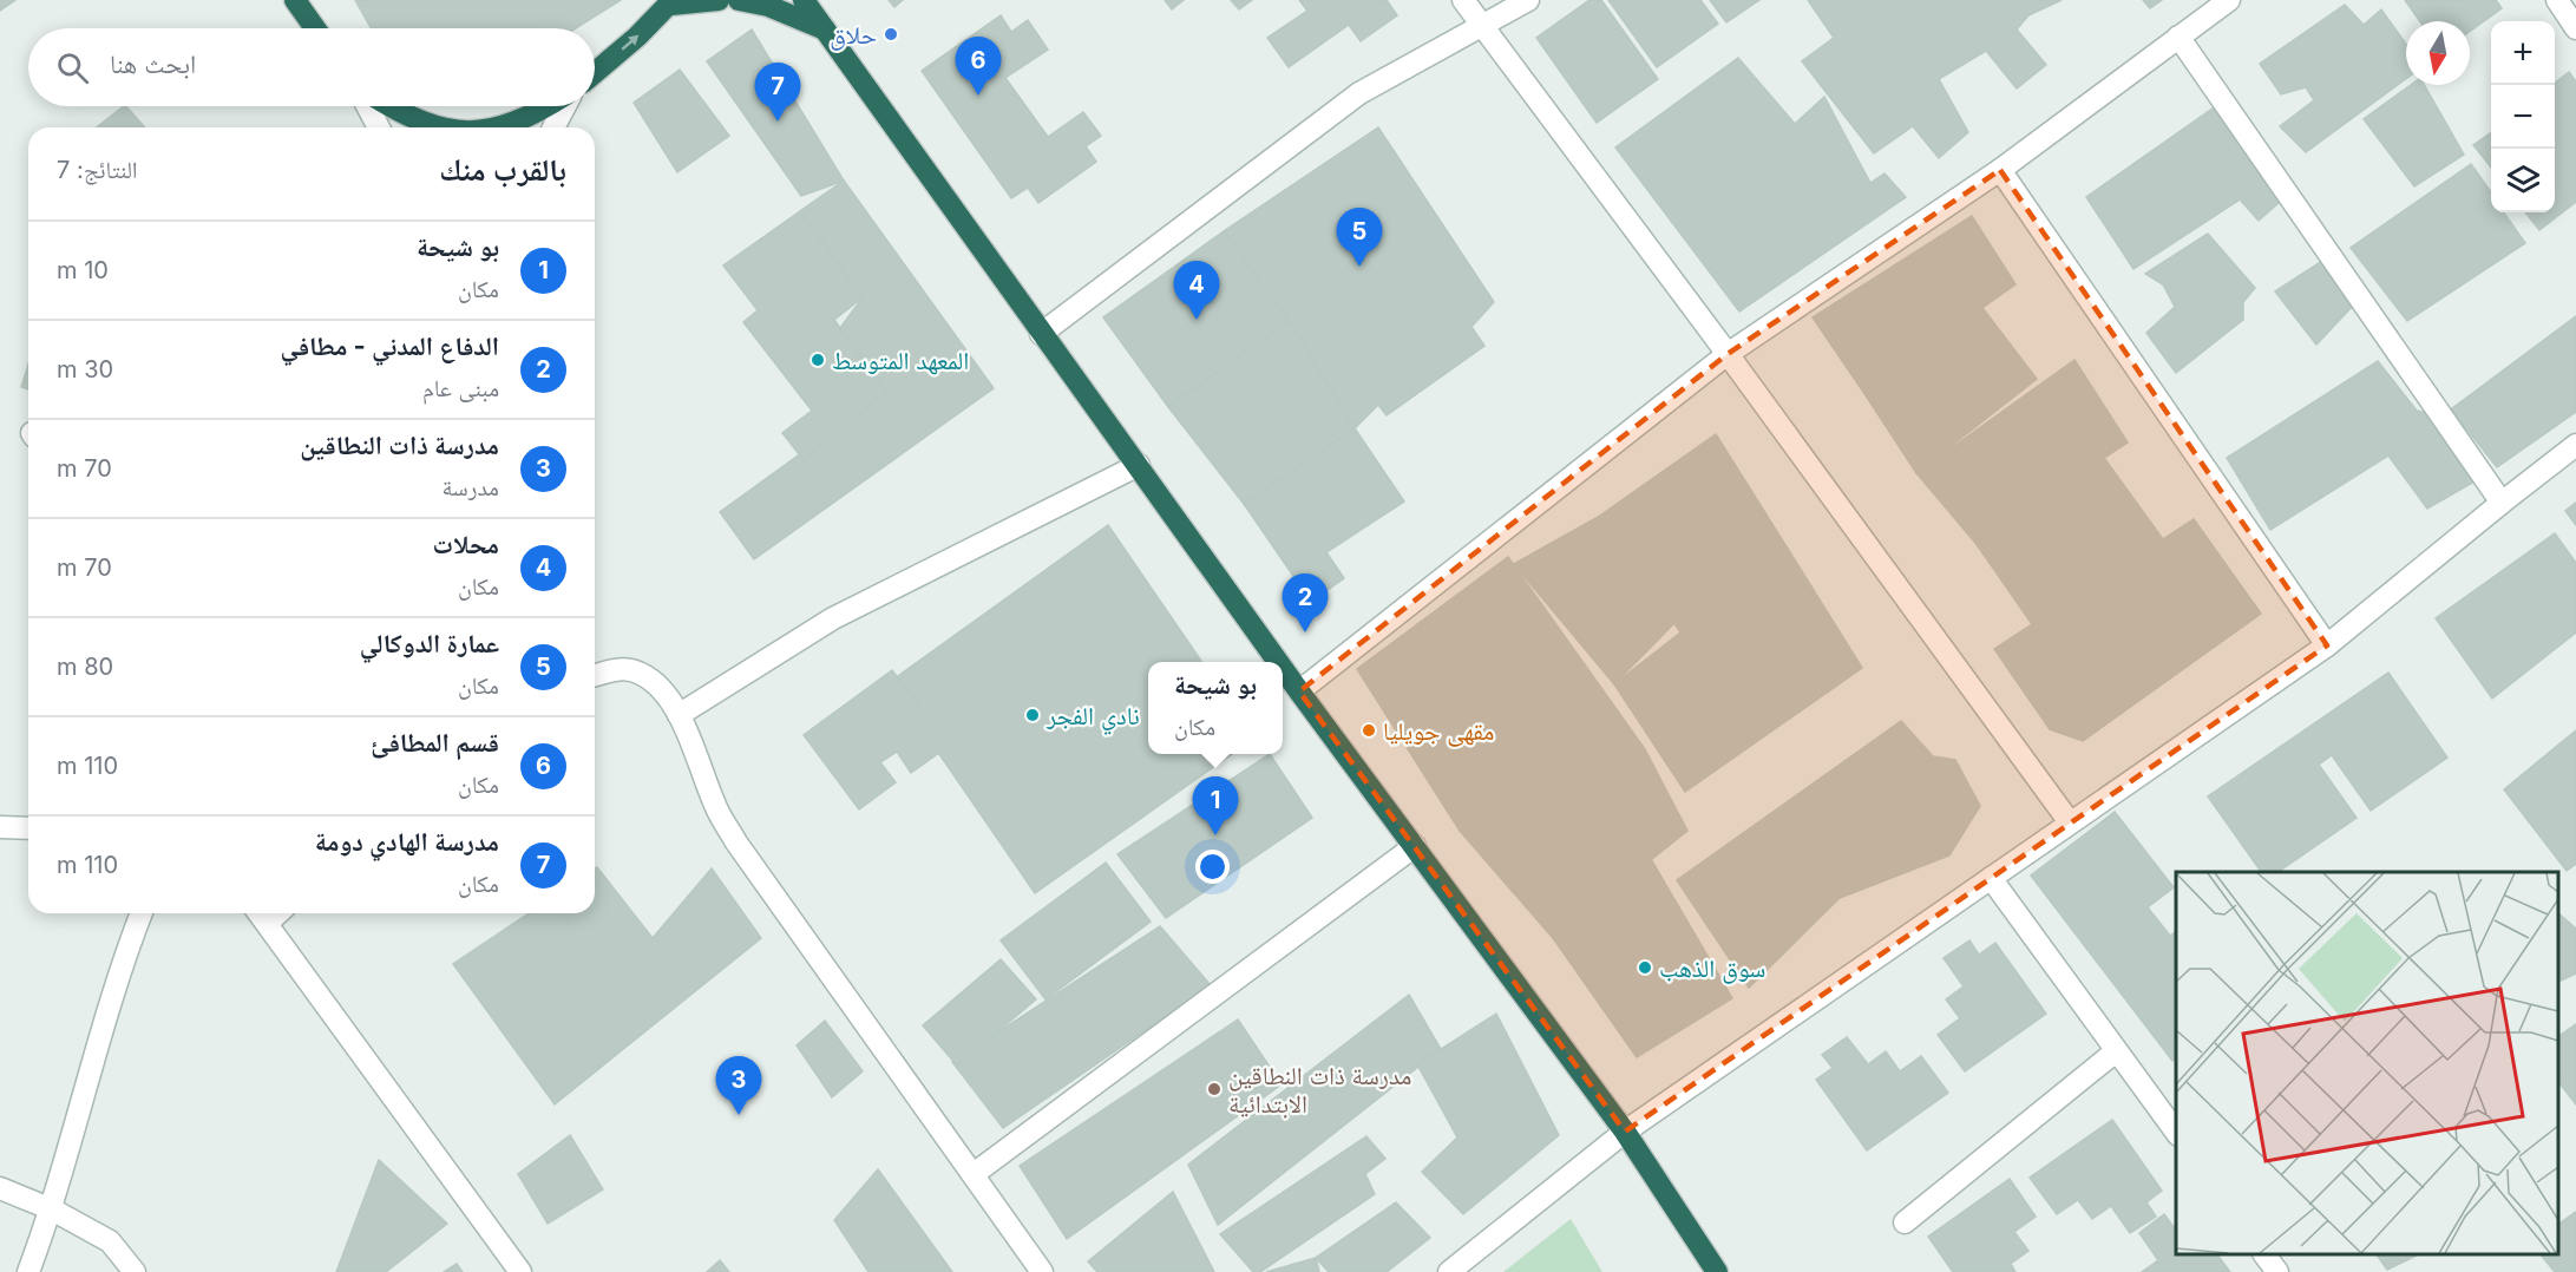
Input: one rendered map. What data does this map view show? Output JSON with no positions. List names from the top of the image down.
{
  "places": [
    "حلاق",
    "المعهد المتوسط",
    "نادي الفجر",
    "مقهى جويليا",
    "سوق الذهب",
    "مدرسة ذات النطاقين الابتدائية"
  ],
  "north": "bottom",
  "page": {
    "map_buttons": ["+", "−"],
    "search": "ابحث هنا",
    "pins": [
      "6",
      "7",
      "5",
      "4",
      "2",
      "1",
      "3"
    ],
    "heading": ["بالقرب منك", "النتائج: 7"],
    "list": [
      {
        "mark": "1",
        "name": "بو شيحة",
        "note": "مكان",
        "value": "10 m"
      },
      {
        "mark": "2",
        "name": "الدفاع المدني - مطافي",
        "note": "مبنى عام",
        "value": "30 m"
      },
      {
        "mark": "3",
        "name": "مدرسة ذات النطاقين",
        "note": "مدرسة",
        "value": "70 m"
      },
      {
        "mark": "4",
        "name": "محلات",
        "note": "مكان",
        "value": "70 m"
      },
      {
        "mark": "5",
        "name": "عمارة الدوكالي",
        "note": "مكان",
        "value": "80 m"
      },
      {
        "mark": "6",
        "name": "قسم المطافئ",
        "note": "مكان",
        "value": "110 m"
      },
      {
        "mark": "7",
        "name": "مدرسة الهادي دومة",
        "note": "مكان",
        "value": "110 m"
      }
    ],
    "popup": ["بو شيحة", "مكان"]
  }
}
